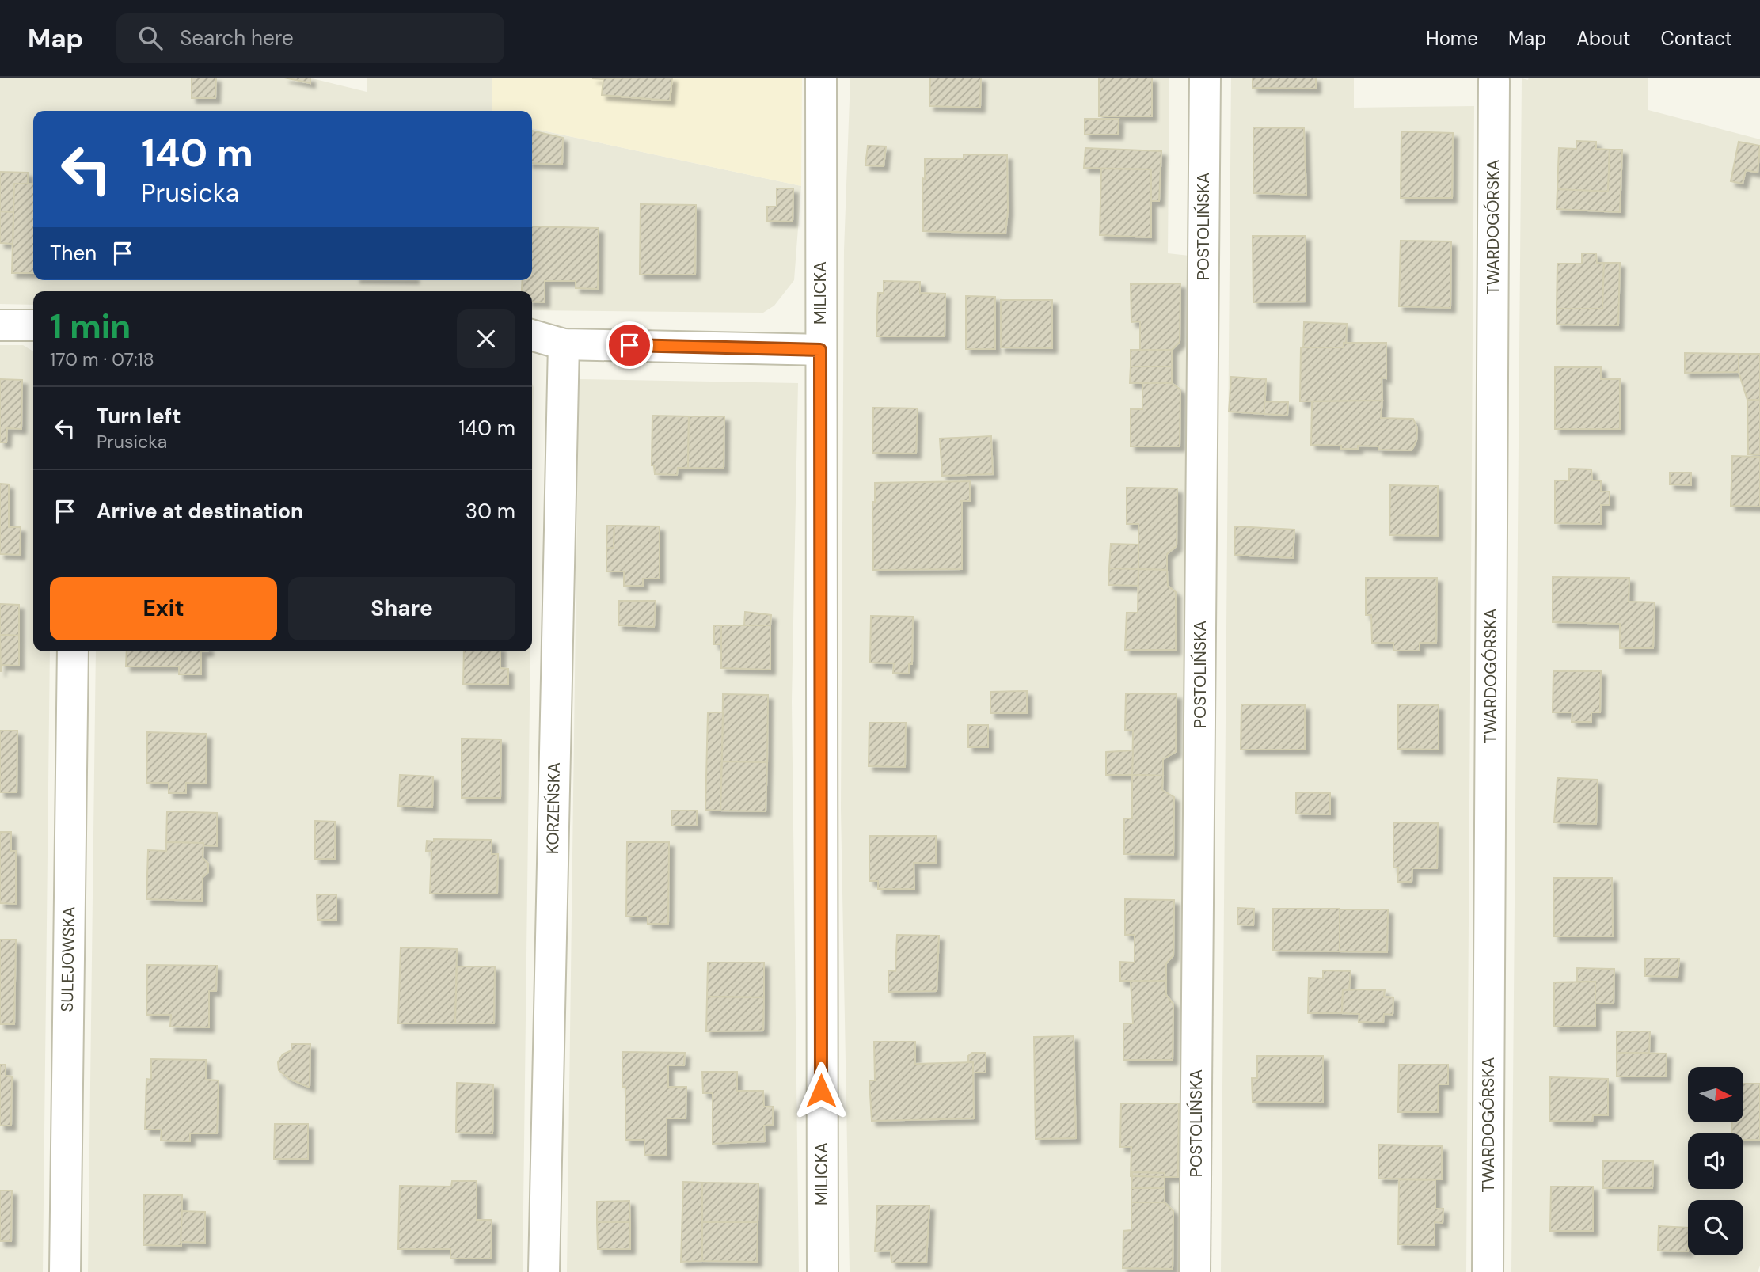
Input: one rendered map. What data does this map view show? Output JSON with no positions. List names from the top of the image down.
{
  "streets": {
    "street": [
      "POSTOLIŃSKA",
      "TWARDOGÓRSKA",
      "MILICKA",
      "KORZEŃSKA",
      "SULEJOWSKA"
    ]
  },
  "north": "right",
  "page": {
    "header": "Map",
    "search": "Search here",
    "nav": [
      "Home",
      "Map",
      "About",
      "Contact"
    ],
    "turn": ["140 m", "Prusicka"],
    "then": "Then",
    "heading": ["1 min", "170 m · 07:18"],
    "list": [
      {
        "name": "Turn left",
        "note": "Prusicka",
        "value": "140 m"
      },
      {
        "name": "Arrive at destination",
        "value": "30 m"
      }
    ],
    "buttons": ["Exit", "Share"]
  }
}
